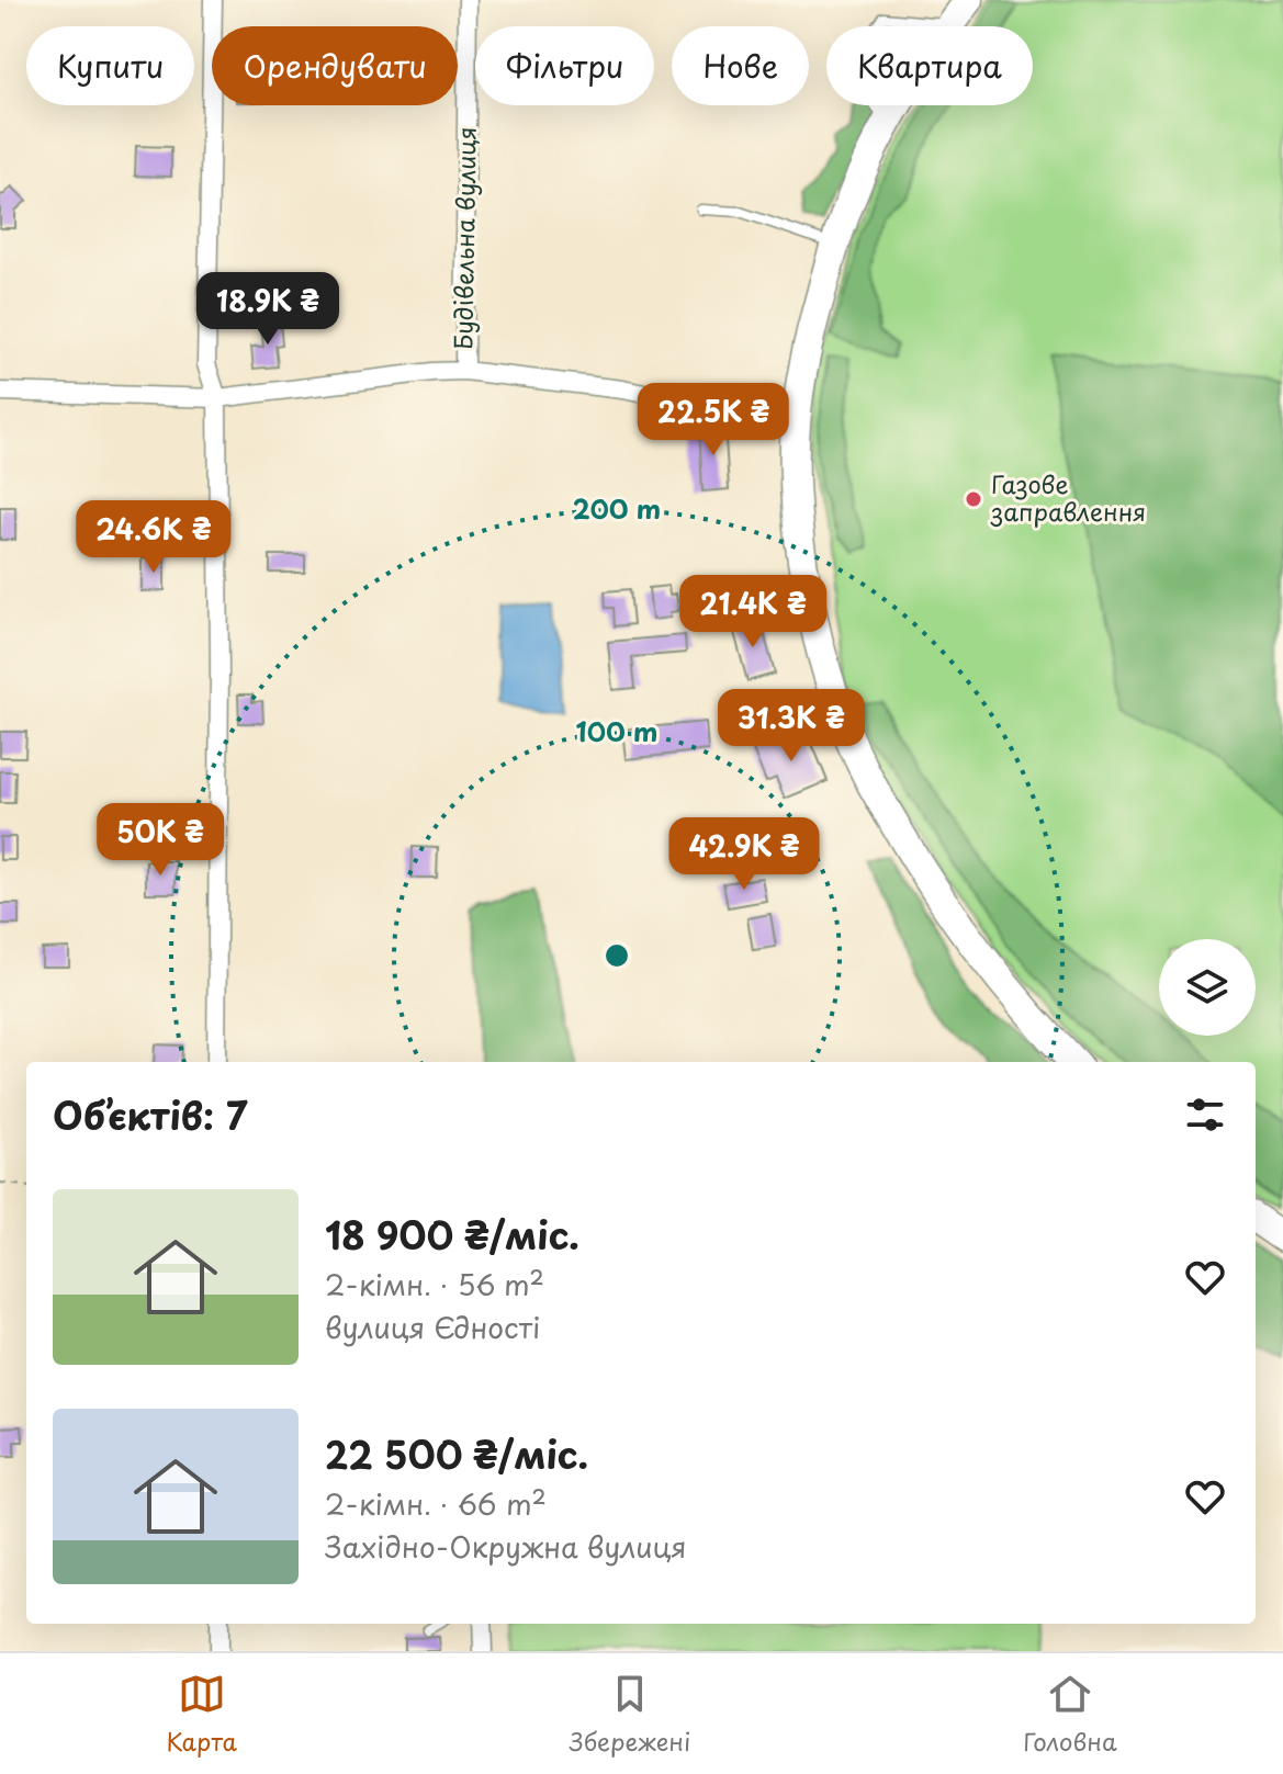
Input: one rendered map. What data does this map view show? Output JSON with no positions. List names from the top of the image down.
{
  "streets": {
    "street": ["Будівельна вулиця"]
  },
  "places": ["Газове заправлення"],
  "page": {
    "chip": [
      "Купити",
      "Орендувати",
      "Фільтри",
      "Нове",
      "Квартира"
    ],
    "price": [
      "18.9K ₴",
      "22.5K ₴",
      "24.6K ₴",
      "21.4K ₴",
      "31.3K ₴",
      "50K ₴",
      "42.9K ₴"
    ],
    "heading": "Об’єктів: 7",
    "list": [
      {
        "name": "18 900 ₴/міс.",
        "note": "2-кімн. · 56 m² · вулиця Єдності"
      },
      {
        "name": "22 500 ₴/міс.",
        "note": "2-кімн. · 66 m² · Західно-Окружна вулиця"
      }
    ],
    "tabs": ["Карта", "Збережені", "Головна"]
  },
  "rings": ["200 m", "100 m"]
}
